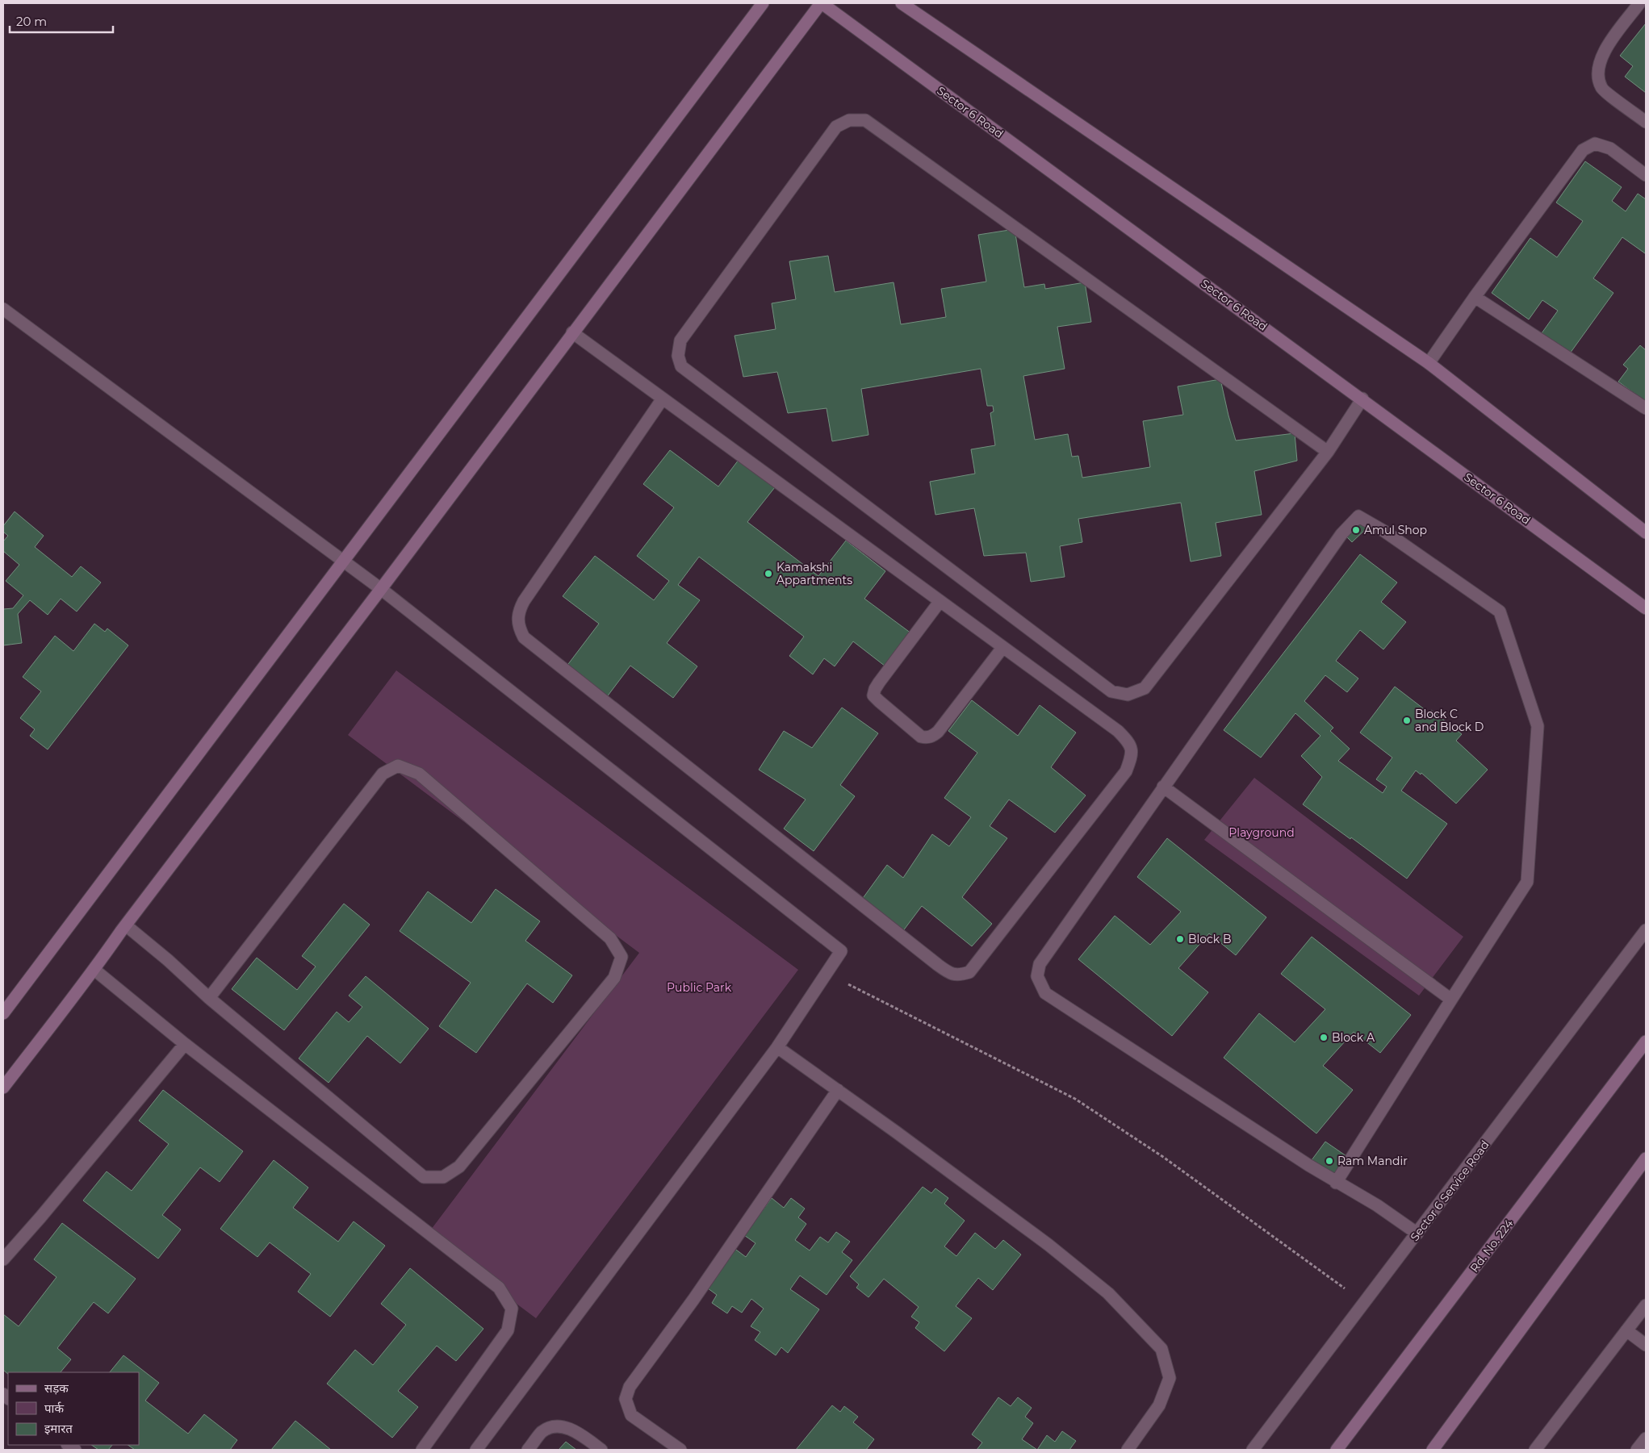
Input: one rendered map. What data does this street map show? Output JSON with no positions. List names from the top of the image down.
{
  "streets": {
    "street": ["Sector 6 Road", "Sector 6 Service Road", "Rd. No. 224"]
  },
  "parks": ["Playground", "Public Park"],
  "places": [
    "Amul Shop",
    "Kamakshi Appartments",
    "Block C and Block D",
    "Block B",
    "Block A",
    "Ram Mandir"
  ],
  "legend": ["सड़क", "पार्क", "इमारत"],
  "scale_bar": "20 m"
}
